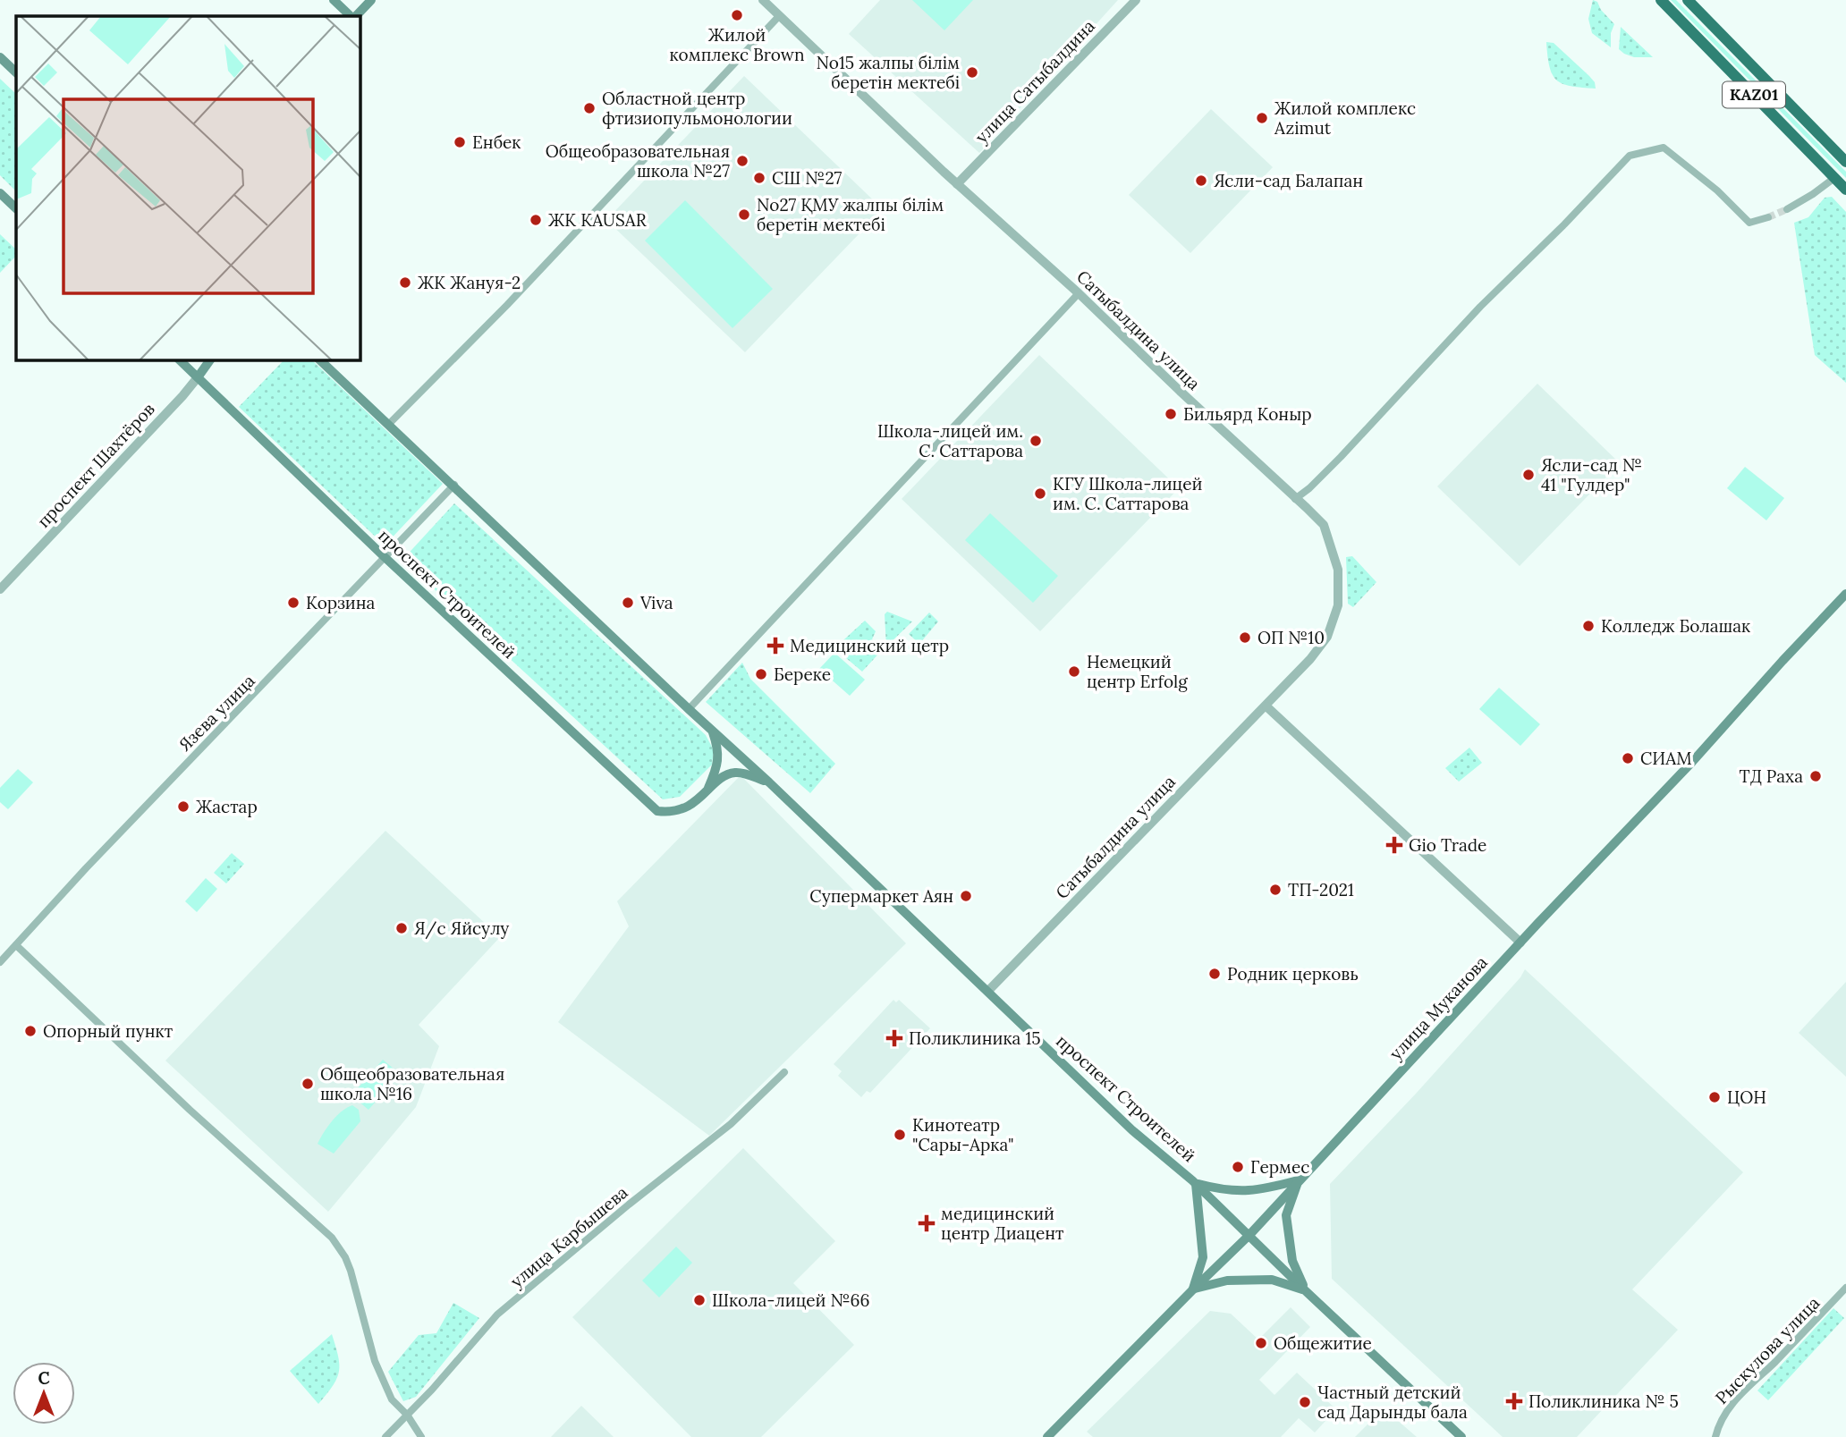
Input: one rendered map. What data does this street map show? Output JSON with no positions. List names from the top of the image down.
{
  "streets": {
    "highway": ["KАZ01"],
    "main road": ["проспект Шахтёров", "проспект Строителей", "улица Муканова"],
    "street": [
      "улица Сатыбалдина",
      "Сатыбалдина улица",
      "Язева улица",
      "улица Карбышева",
      "Рыскулова улица"
    ]
  },
  "crossings": [
    ["улица Сатыбалдина", "Сатыбалдина улица"],
    ["Сатыбалдина улица", "проспект Строителей"],
    ["проспект Шахтёров", "проспект Строителей"],
    ["проспект Строителей", "Язева улица"],
    ["проспект Строителей", "улица Муканова"]
  ],
  "places": {
    "other": [
      "Жилой комплекс Brown",
      "No15 жалпы білім беретін мектебі",
      "Областной центр фтизиопульмонологии",
      "Жилой комплекс Azimut",
      "Енбек",
      "Общеобразовательная школа №27",
      "СШ №27",
      "Ясли-сад Балапан",
      "No27 ҚМУ жалпы білім беретін мектебі",
      "ЖК KAUSAR",
      "ЖК Жануя-2",
      "Бильярд Коныр",
      "Школа-лицей им. С. Саттарова",
      "Ясли-сад № 41 \"Гулдер\"",
      "КГУ Школа-лицей им. С. Саттарова",
      "Корзина",
      "Viva",
      "Колледж Болашак",
      "ОП №10",
      "Немецкий центр Erfolg",
      "Береке",
      "СИАМ",
      "ТД Раха",
      "Жастар",
      "ТП-2021",
      "Супермаркет Аян",
      "Я/c Яйсулу",
      "Родник церковь",
      "Опорный пункт",
      "Общеобразовательная школа №16",
      "ЦОН",
      "Кинотеатр \"Сары-Арка\"",
      "Гермес",
      "Школа-лицей №66",
      "Общежитие",
      "Частный детский сад Дарынды бала"
    ],
    "health": [
      "Медицинский цетр",
      "Gio Trade",
      "Поликлиника 15",
      "медицинский центр Диацент",
      "Поликлиника № 5"
    ]
  },
  "north": "top"
}
